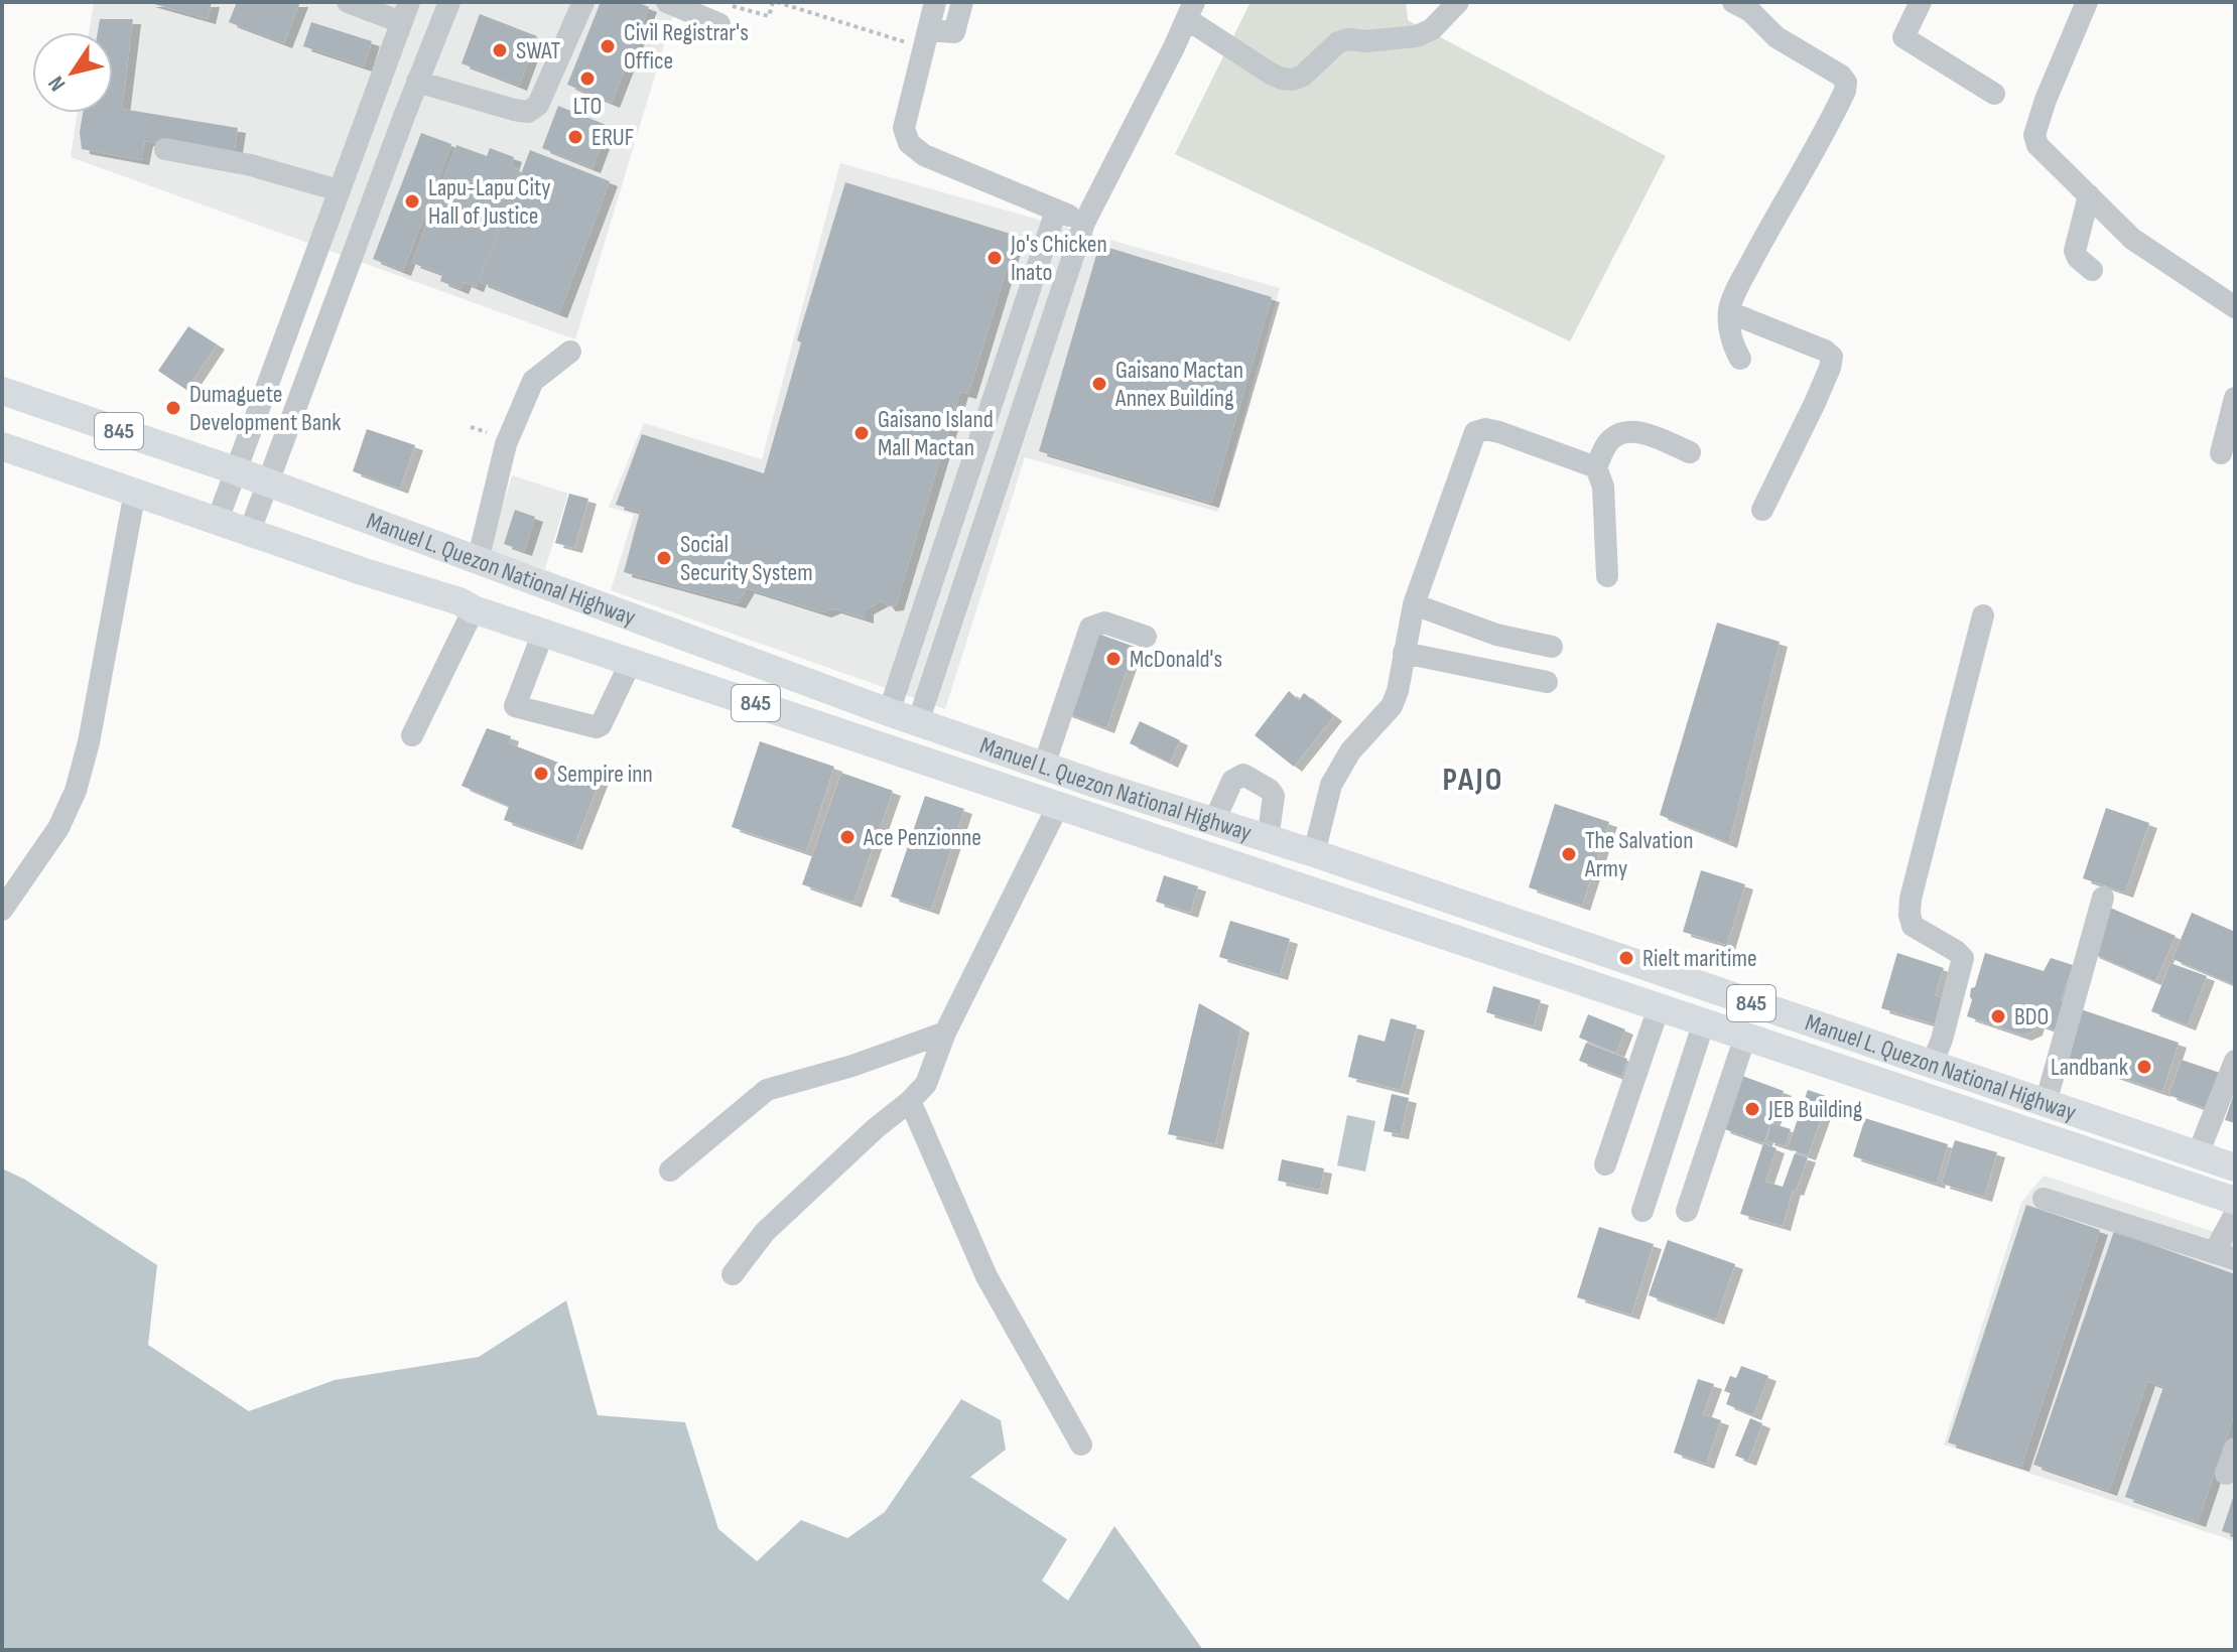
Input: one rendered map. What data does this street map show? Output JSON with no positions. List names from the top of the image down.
{
  "streets": {
    "main road": ["845", "Manuel L. Quezon National Highway"]
  },
  "districts": ["PAJO"],
  "places": [
    "Civil Registrar's Office",
    "SWAT",
    "LTO",
    "ERUF",
    "Lapu-Lapu City Hall of Justice",
    "Jo's Chicken Inato",
    "Gaisano Mactan Annex Building",
    "Dumaguete Development Bank",
    "Gaisano Island Mall Mactan",
    "Social Security System",
    "McDonald's",
    "Sempire inn",
    "Ace Penzionne",
    "The Salvation Army",
    "Rielt maritime",
    "BDO",
    "Landbank",
    "JEB Building"
  ],
  "north": "bottom left"
}
